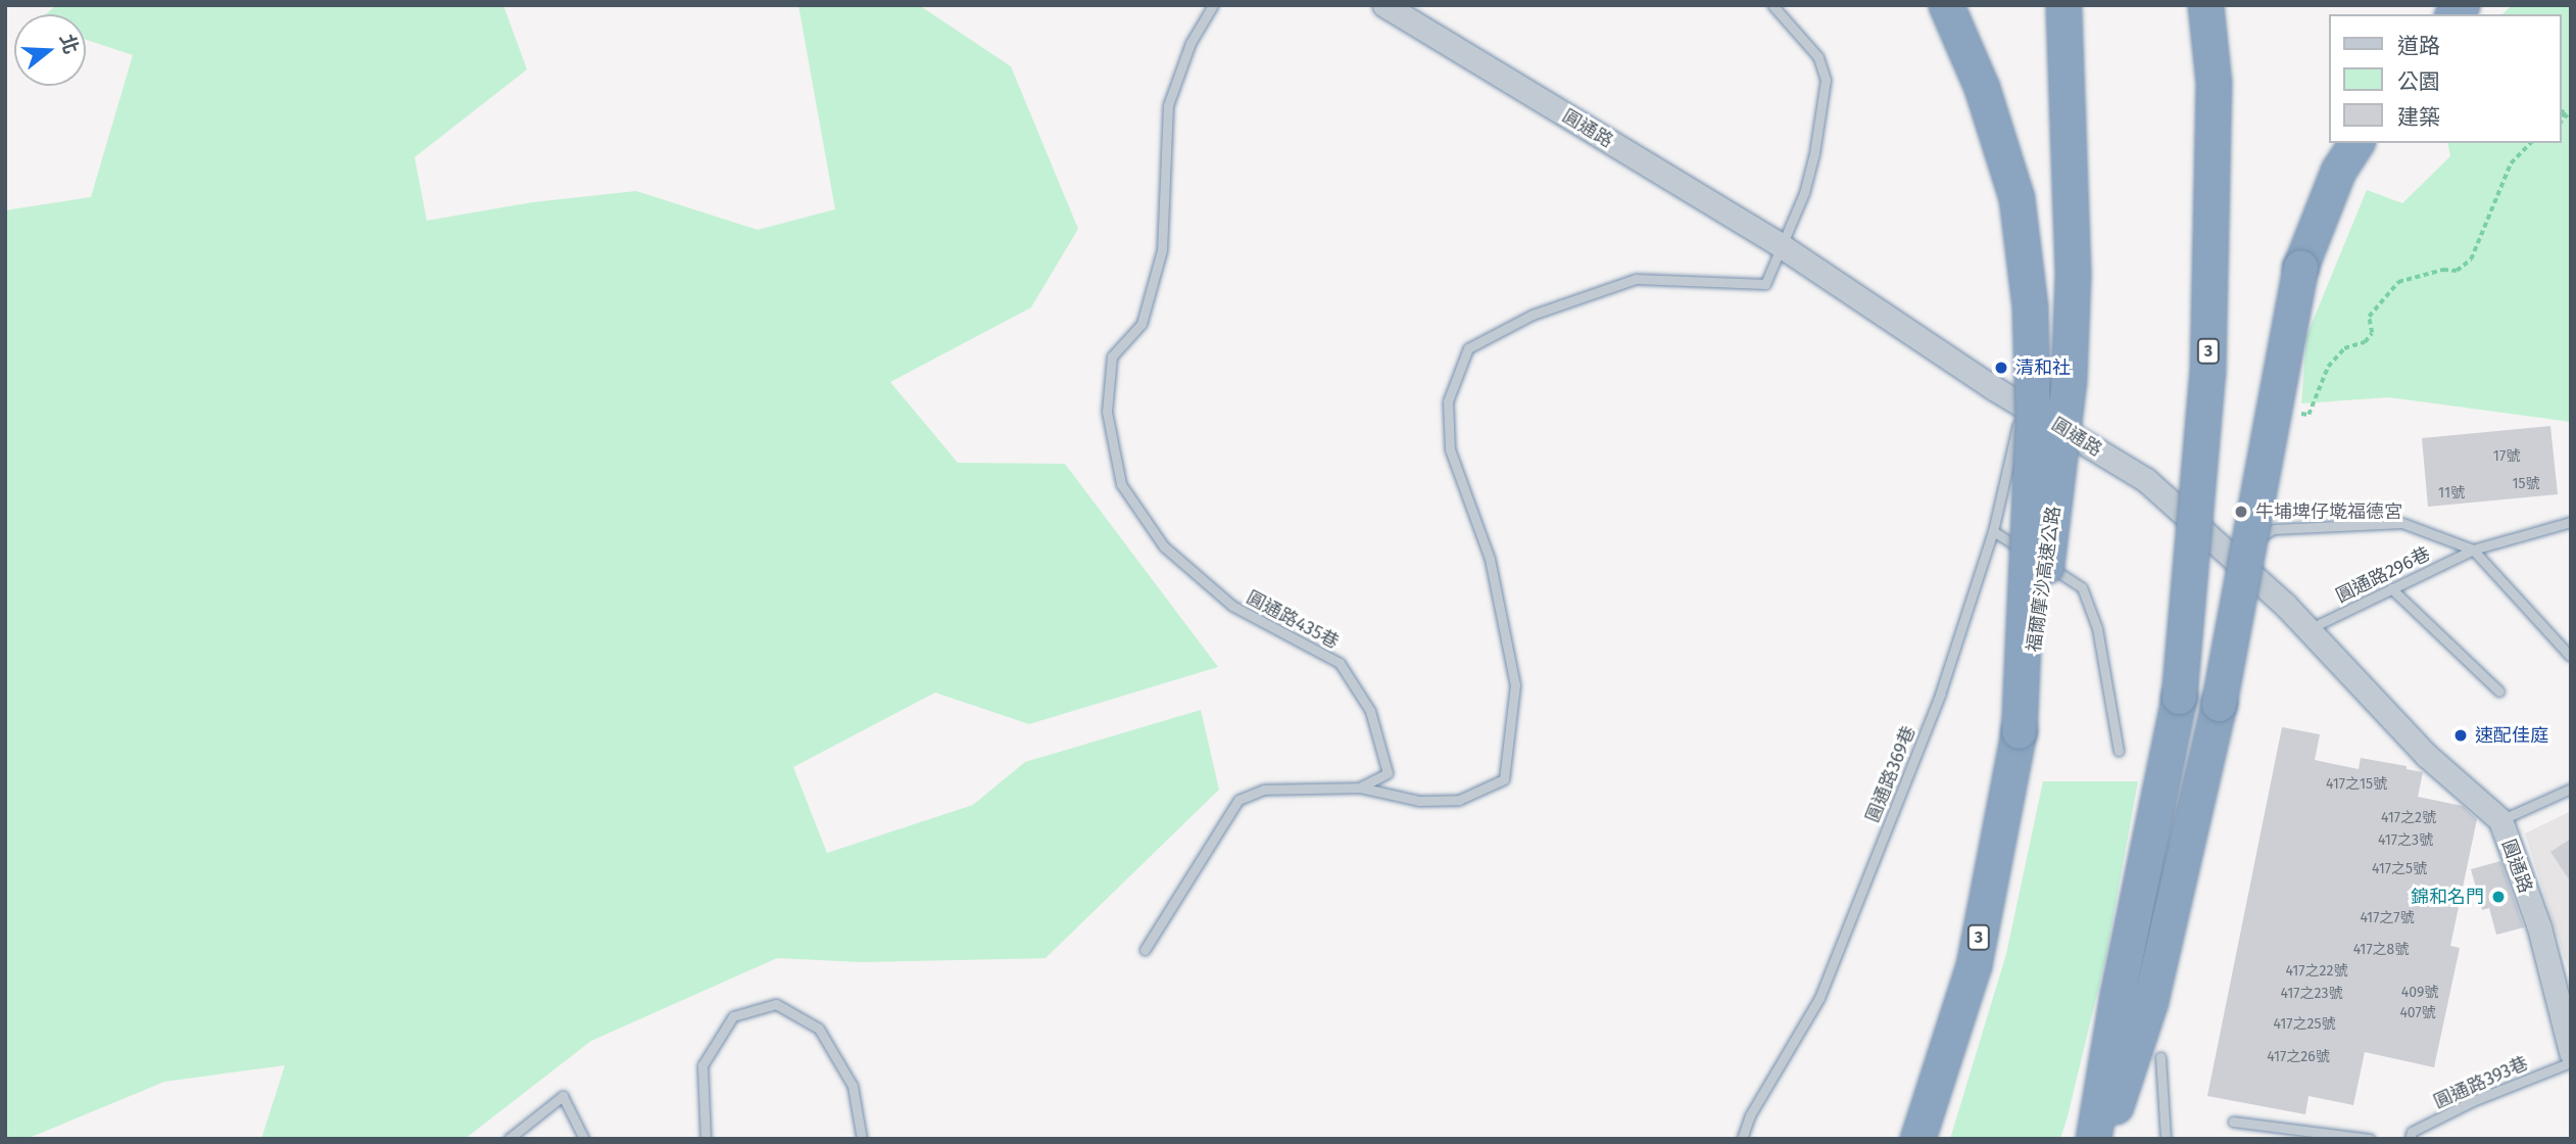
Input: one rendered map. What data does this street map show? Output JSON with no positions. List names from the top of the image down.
{
  "streets": {
    "highway": ["3", "福爾摩沙高速公路"],
    "street": ["圓通路"],
    "lane": [
      "圓通路296巷",
      "圓通路435巷",
      "圓通路369巷",
      "圓通路393巷"
    ]
  },
  "crossings": [
    ["圓通路", "圓通路296巷"],
    ["圓通路", "圓通路369巷"]
  ],
  "places": [
    "清和社",
    "牛埔埤仔墘福德宮",
    "速配佳庭",
    "錦和名門"
  ],
  "house_numbers": [
    "17號",
    "15號",
    "11號",
    "417之15號",
    "417之2號",
    "417之3號",
    "417之5號",
    "417之7號",
    "417之8號",
    "417之22號",
    "409號",
    "417之23號",
    "407號",
    "417之25號",
    "417之26號"
  ],
  "legend": ["道路", "公園", "建築"],
  "north": "right"
}
